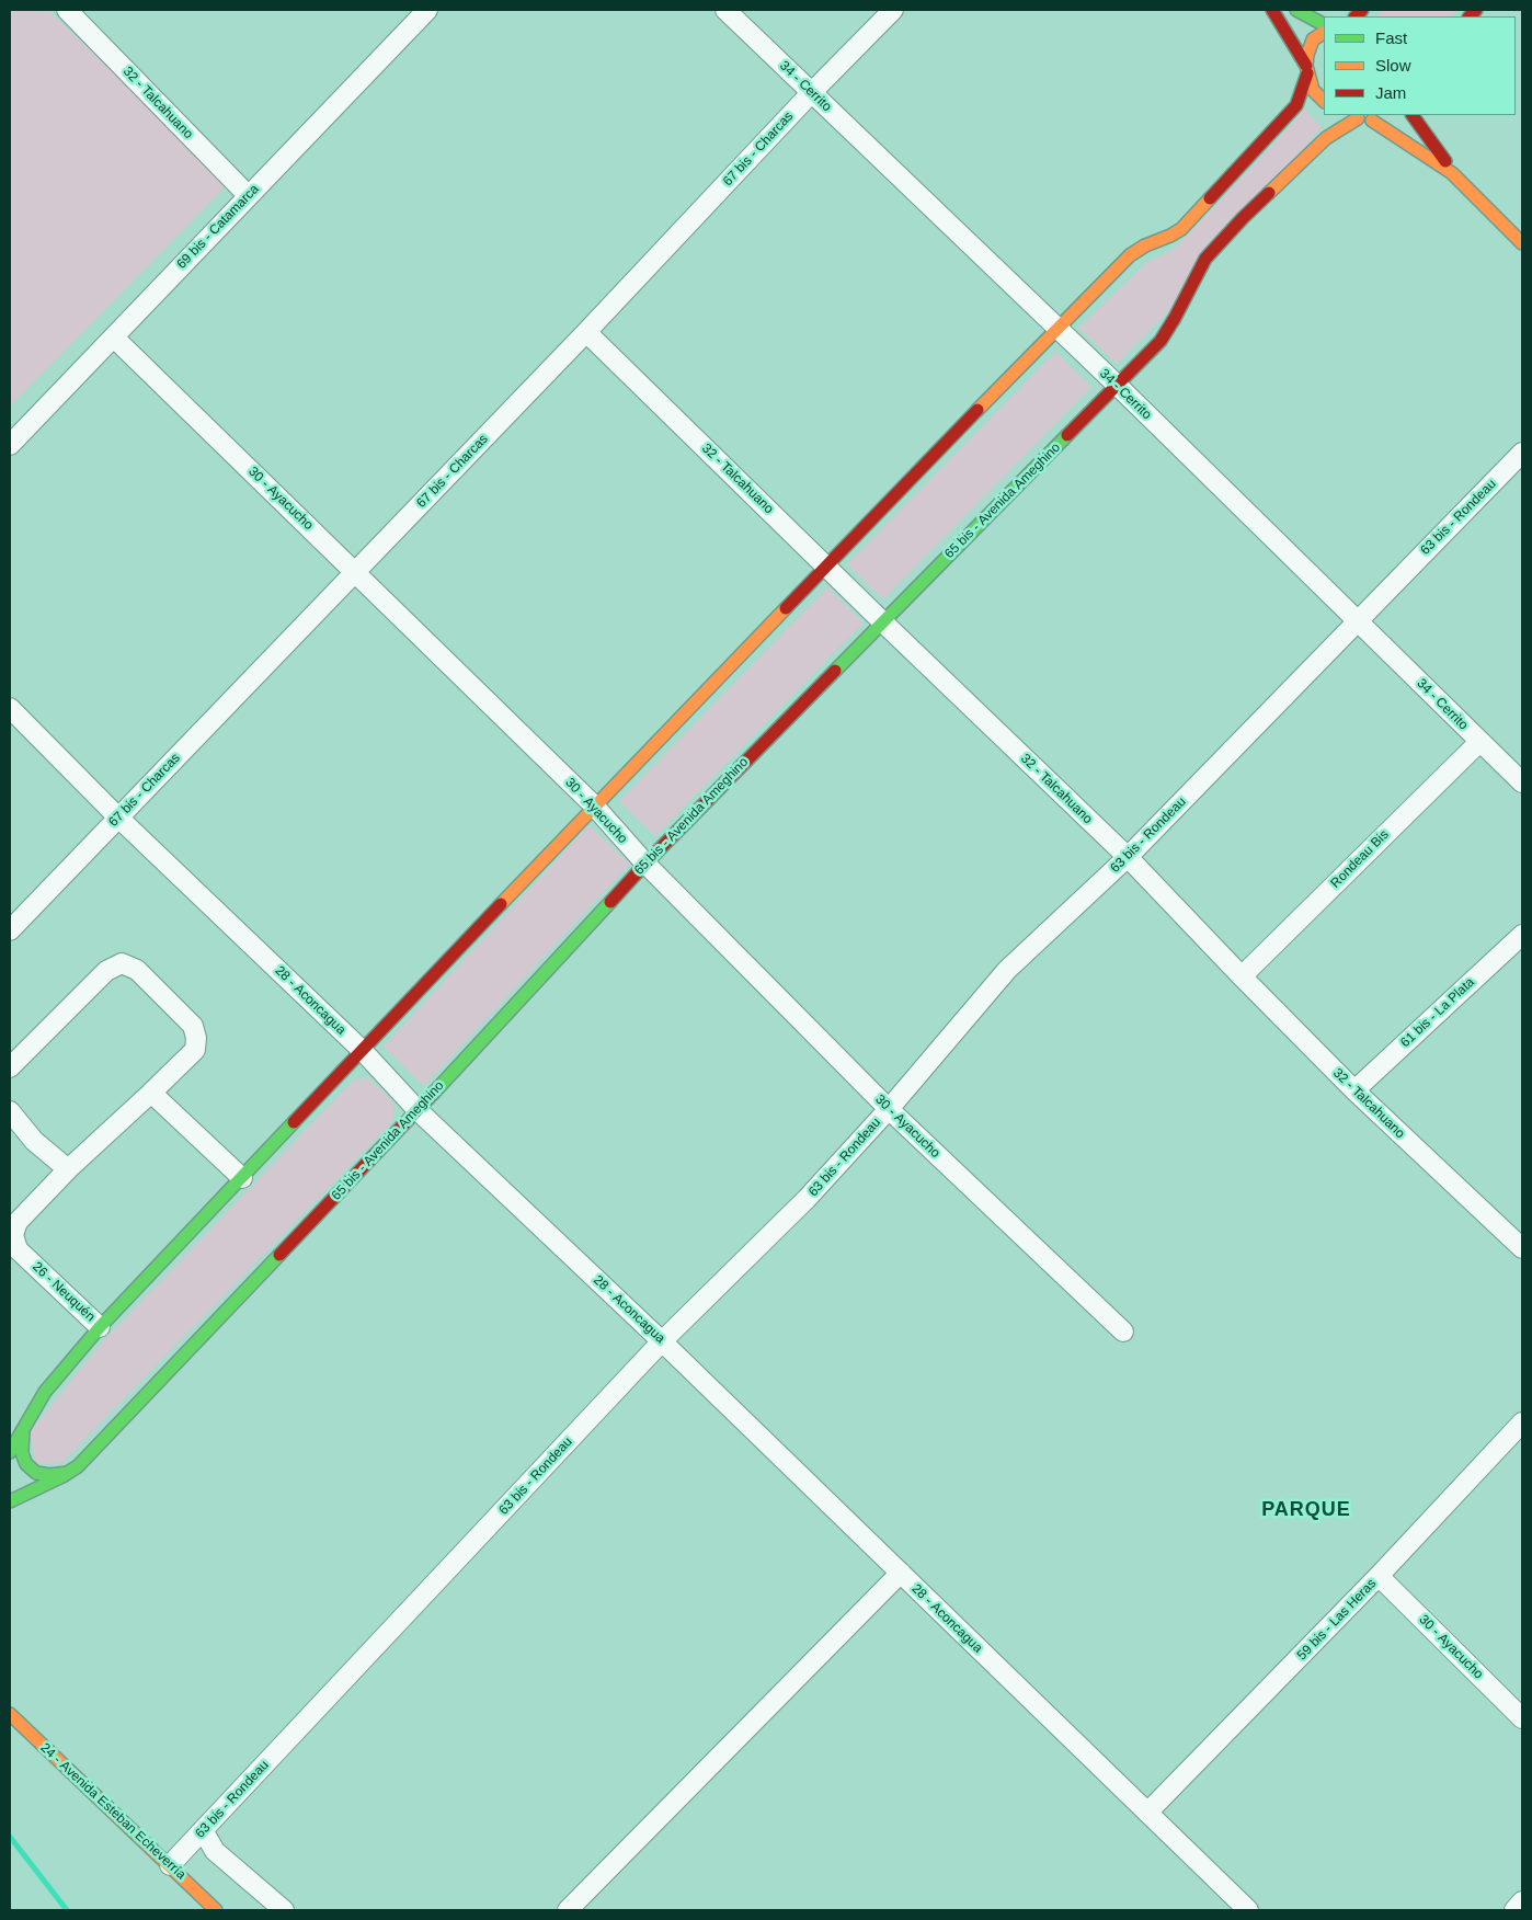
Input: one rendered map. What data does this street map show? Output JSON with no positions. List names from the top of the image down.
{
  "streets": {
    "main road": ["65 bis - Avenida Ameghino", "24 - Avenida Esteban Echeverría"],
    "street": [
      "34 - Cerrito",
      "32 - Talcahuano",
      "67 bis - Charcas",
      "69 bis - Catamarca",
      "30 - Ayacucho",
      "63 bis - Rondeau",
      "Rondeau Bis",
      "28 - Aconcagua",
      "61 bis - La Plata",
      "26 - Neuquén",
      "59 bis - Las Heras"
    ]
  },
  "crossings": [
    ["34 - Cerrito", "67 bis - Charcas"],
    ["34 - Cerrito", "65 bis - Avenida Ameghino"],
    ["34 - Cerrito", "63 bis - Rondeau"],
    ["34 - Cerrito", "Rondeau Bis"],
    ["32 - Talcahuano", "67 bis - Charcas"],
    ["32 - Talcahuano", "69 bis - Catamarca"],
    ["32 - Talcahuano", "65 bis - Avenida Ameghino"],
    ["32 - Talcahuano", "63 bis - Rondeau"],
    ["32 - Talcahuano", "Rondeau Bis"],
    ["32 - Talcahuano", "61 bis - La Plata"],
    ["67 bis - Charcas", "30 - Ayacucho"],
    ["67 bis - Charcas", "28 - Aconcagua"],
    ["69 bis - Catamarca", "30 - Ayacucho"],
    ["30 - Ayacucho", "65 bis - Avenida Ameghino"],
    ["30 - Ayacucho", "63 bis - Rondeau"],
    ["30 - Ayacucho", "59 bis - Las Heras"],
    ["65 bis - Avenida Ameghino", "28 - Aconcagua"],
    ["63 bis - Rondeau", "28 - Aconcagua"],
    ["63 bis - Rondeau", "24 - Avenida Esteban Echeverría"],
    ["28 - Aconcagua", "59 bis - Las Heras"]
  ],
  "districts": ["PARQUE"],
  "legend": ["Fast", "Slow", "Jam"]
}
